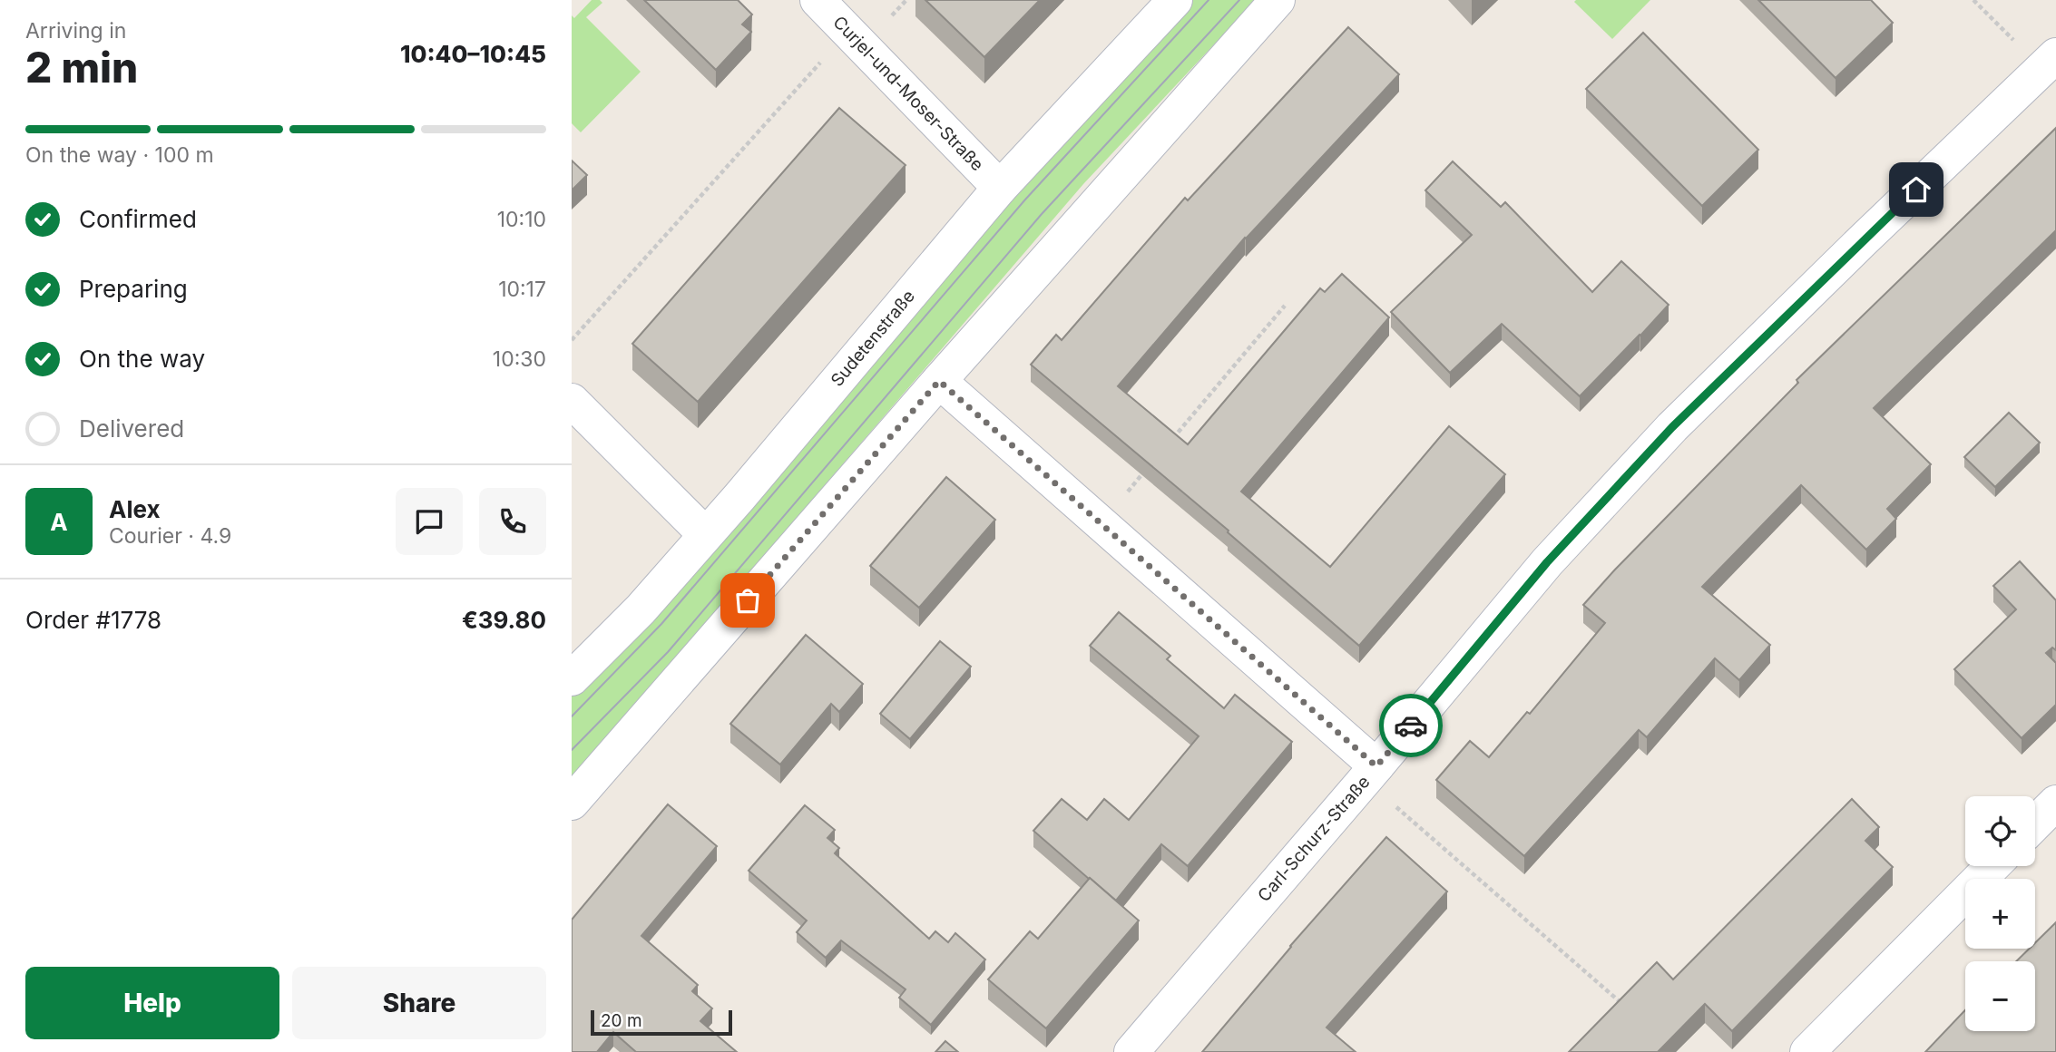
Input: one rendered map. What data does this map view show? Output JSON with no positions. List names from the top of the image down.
{
  "streets": {
    "street": ["Curjel-und-Moser-Straße", "Sudetenstraße", "Carl-Schurz-Straße"]
  },
  "crossings": [
    ["Curjel-und-Moser-Straße", "Sudetenstraße"]
  ],
  "scale_bar": "20 m",
  "page": {
    "heading": ["2 min", "Arriving in", "10:40–10:45"],
    "panel": [
      "Alex",
      "Courier · 4.9",
      "Order #1778",
      "€39.80"
    ],
    "bar": "On the way · 100 m",
    "list": [
      ["Confirmed", "10:10"],
      ["Preparing", "10:17"],
      ["On the way", "10:30"],
      "Delivered"
    ],
    "round": "A",
    "map_buttons": ["+", "−"],
    "buttons": ["Help", "Share"],
    "scale": "20 m"
  }
}
